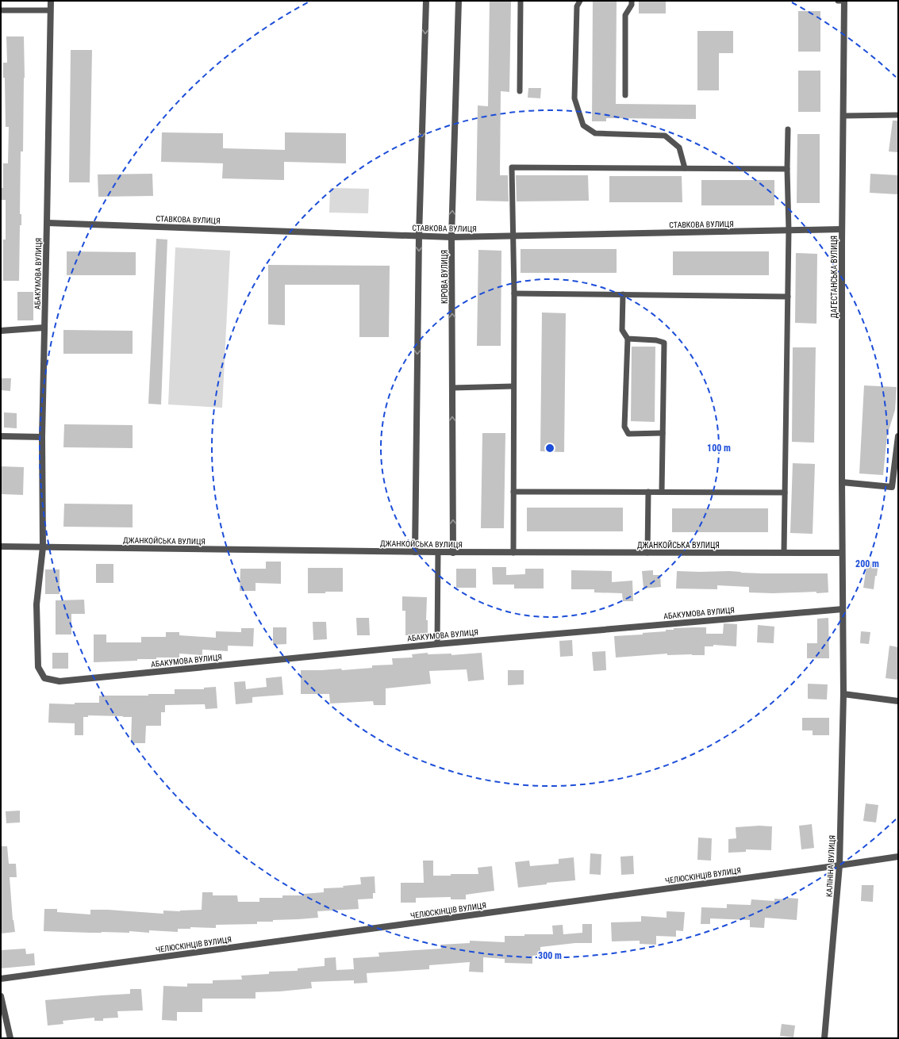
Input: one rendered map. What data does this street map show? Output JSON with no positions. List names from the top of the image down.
{
  "streets": {
    "street": [
      "СТАВКОВА ВУЛИЦЯ",
      "АБАКУМОВА ВУЛИЦЯ",
      "КІРОВА ВУЛИЦЯ",
      "ДАГЕСТАНСЬКА ВУЛИЦЯ",
      "ДЖАНКОЙСЬКА ВУЛИЦЯ",
      "КАЛІНІНА ВУЛИЦЯ",
      "ЧЕЛЮСКІНЦІВ ВУЛИЦЯ"
    ]
  },
  "crossings": [
    ["СТАВКОВА ВУЛИЦЯ", "АБАКУМОВА ВУЛИЦЯ"],
    ["СТАВКОВА ВУЛИЦЯ", "КІРОВА ВУЛИЦЯ"],
    ["СТАВКОВА ВУЛИЦЯ", "ДАГЕСТАНСЬКА ВУЛИЦЯ"],
    ["АБАКУМОВА ВУЛИЦЯ", "ДАГЕСТАНСЬКА ВУЛИЦЯ"],
    ["АБАКУМОВА ВУЛИЦЯ", "ДЖАНКОЙСЬКА ВУЛИЦЯ"],
    ["АБАКУМОВА ВУЛИЦЯ", "КАЛІНІНА ВУЛИЦЯ"],
    ["КІРОВА ВУЛИЦЯ", "ДЖАНКОЙСЬКА ВУЛИЦЯ"],
    ["ДАГЕСТАНСЬКА ВУЛИЦЯ", "ДЖАНКОЙСЬКА ВУЛИЦЯ"],
    ["ДАГЕСТАНСЬКА ВУЛИЦЯ", "КАЛІНІНА ВУЛИЦЯ"],
    ["КАЛІНІНА ВУЛИЦЯ", "ЧЕЛЮСКІНЦІВ ВУЛИЦЯ"]
  ],
  "rings": ["100 m", "200 m", "300 m"]
}
